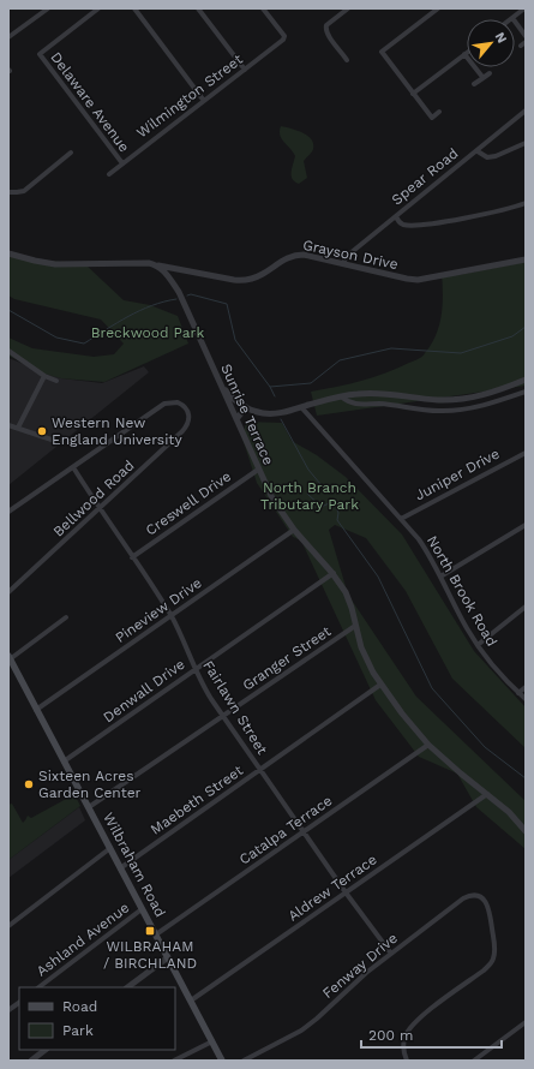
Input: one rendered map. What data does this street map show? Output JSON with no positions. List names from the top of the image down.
{
  "streets": {
    "main road": ["Wilbraham Road"],
    "street": [
      "Wilmington Street",
      "Delaware Avenue",
      "Spear Road",
      "Grayson Drive",
      "Sunrise Terrace",
      "Juniper Drive",
      "Bellwood Road",
      "Creswell Drive",
      "North Brook Road",
      "Pineview Drive",
      "Granger Street",
      "Denwall Drive",
      "Fairlawn Street",
      "Maebeth Street",
      "Catalpa Terrace",
      "Aldrew Terrace",
      "Ashland Avenue",
      "Fenway Drive"
    ]
  },
  "crossings": [
    ["Wilmington Street", "Delaware Avenue"],
    ["Spear Road", "Grayson Drive"],
    ["Sunrise Terrace", "Creswell Drive"],
    ["Sunrise Terrace", "Pineview Drive"],
    ["Sunrise Terrace", "Granger Street"],
    ["Sunrise Terrace", "Denwall Drive"],
    ["Sunrise Terrace", "Maebeth Street"],
    ["Sunrise Terrace", "Catalpa Terrace"],
    ["Sunrise Terrace", "Aldrew Terrace"],
    ["Juniper Drive", "North Brook Road"],
    ["Bellwood Road", "Fairlawn Street"],
    ["Creswell Drive", "Fairlawn Street"],
    ["Pineview Drive", "Fairlawn Street"],
    ["Pineview Drive", "Wilbraham Road"],
    ["Granger Street", "Fairlawn Street"],
    ["Granger Street", "Wilbraham Road"],
    ["Denwall Drive", "Fairlawn Street"],
    ["Denwall Drive", "Wilbraham Road"],
    ["Fairlawn Street", "Maebeth Street"],
    ["Fairlawn Street", "Catalpa Terrace"],
    ["Fairlawn Street", "Aldrew Terrace"],
    ["Fairlawn Street", "Fenway Drive"],
    ["Maebeth Street", "Wilbraham Road"],
    ["Catalpa Terrace", "Wilbraham Road"],
    ["Wilbraham Road", "Aldrew Terrace"],
    ["Wilbraham Road", "Ashland Avenue"]
  ],
  "parks": ["Breckwood Park", "North Branch Tributary Park"],
  "places": {
    "other": ["Western New England University", "Sixteen Acres Garden Center"],
    "transit": ["WILBRAHAM / BIRCHLAND"]
  },
  "legend": ["Road", "Park"],
  "scale_bar": "200 m",
  "north": "top right"
}
